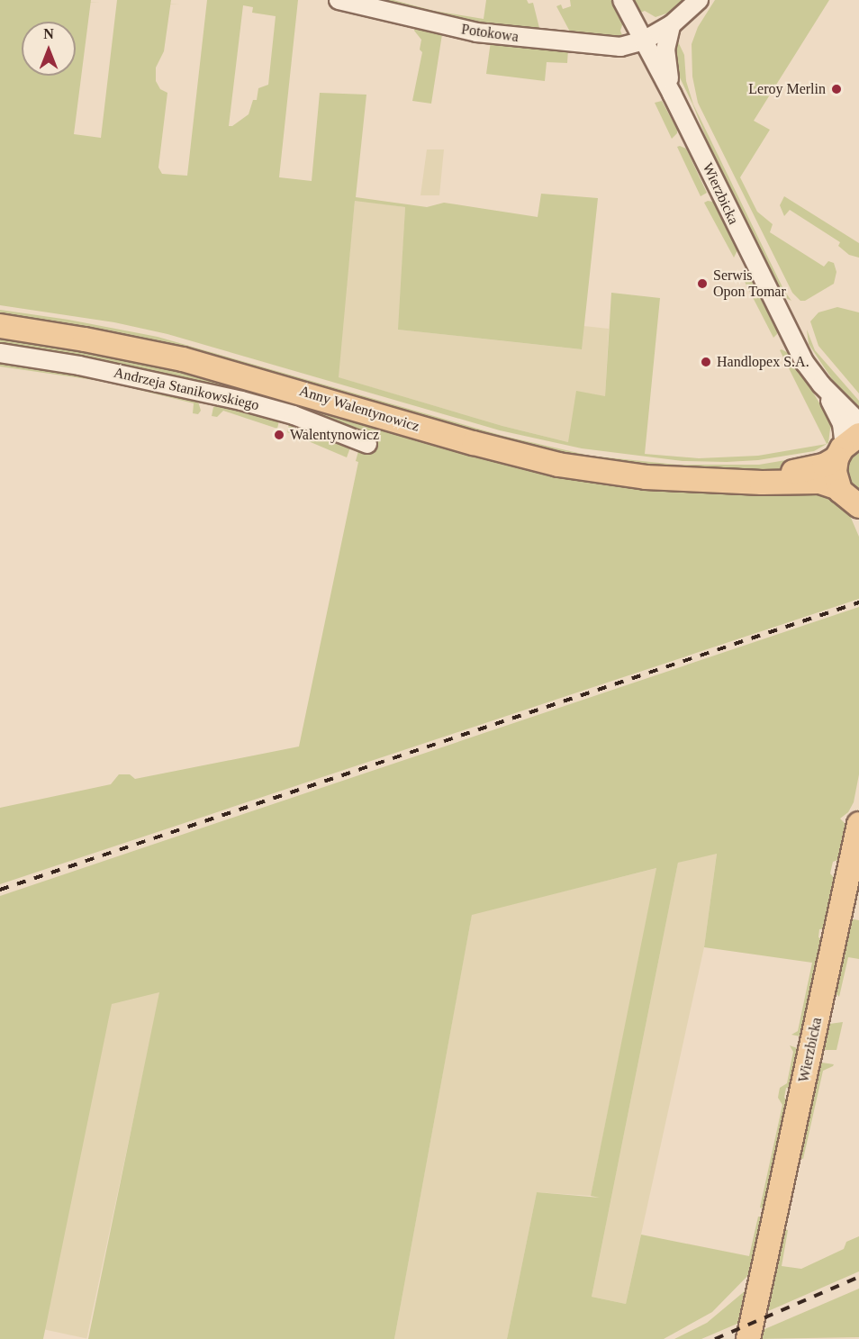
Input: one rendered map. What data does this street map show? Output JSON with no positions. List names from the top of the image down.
{
  "streets": {
    "main road": ["Wierzbicka", "Anny Walentynowicz"],
    "street": ["Potokowa", "Andrzeja Stanikowskiego"]
  },
  "crossings": [
    ["Potokowa", "Wierzbicka"],
    ["Wierzbicka", "Anny Walentynowicz"]
  ],
  "places": [
    "Leroy Merlin",
    "Serwis Opon Tomar",
    "Handlopex S.A.",
    "Walentynowicz"
  ],
  "north": "top"
}
